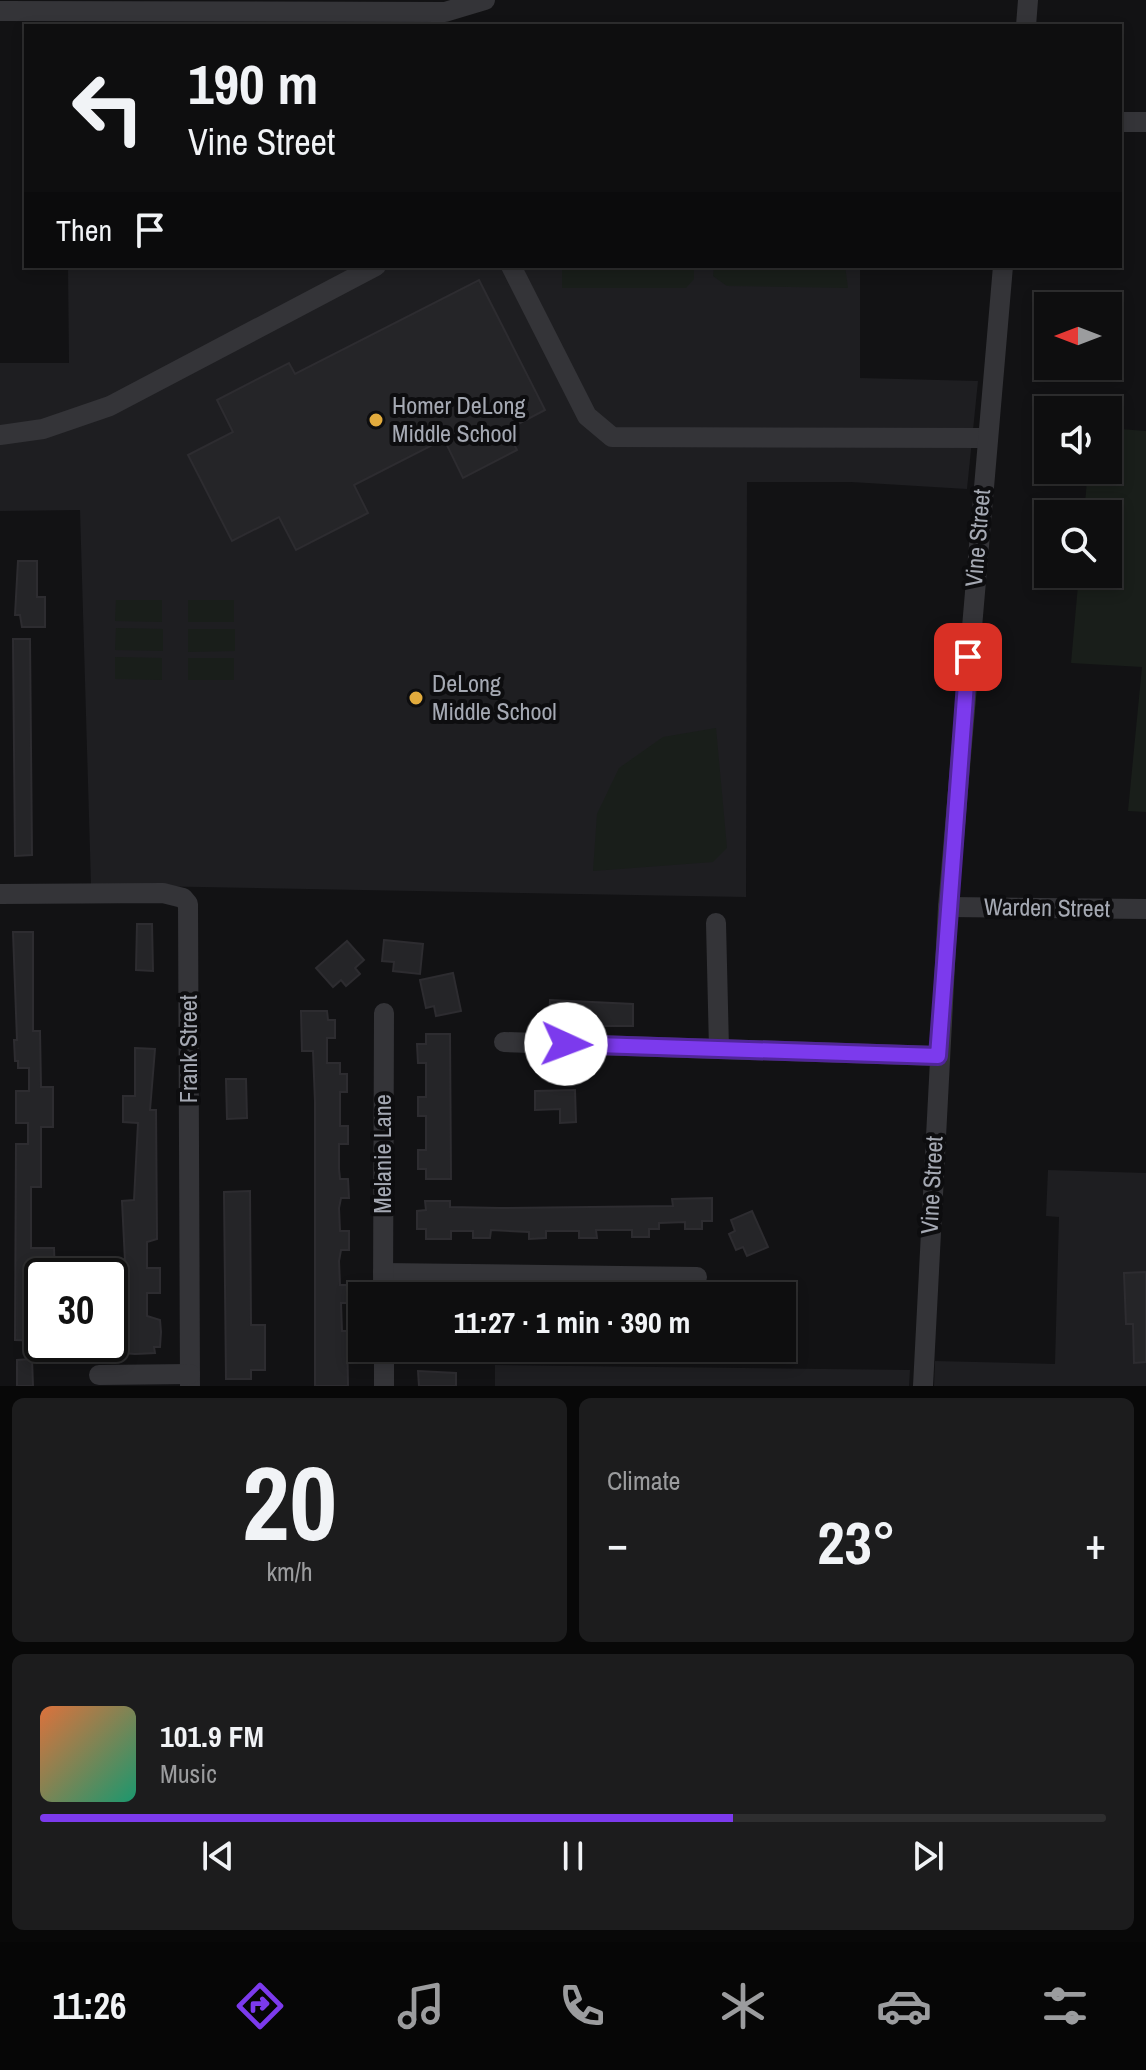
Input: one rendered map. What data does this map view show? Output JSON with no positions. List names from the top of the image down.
{
  "streets": {
    "street": [
      "Vine Street",
      "Warden Street",
      "Frank Street",
      "Melanie Lane"
    ]
  },
  "crossings": [
    ["Vine Street", "Warden Street"]
  ],
  "places": ["Homer DeLong Middle School", "DeLong Middle School"],
  "north": "left",
  "page": {
    "turn": ["190 m", "Vine Street"],
    "then": "Then",
    "limit": "30",
    "trip": "11:27 · 1 min · 390 m",
    "tile": [
      ["20", "km/h"],
      "Climate"
    ],
    "heat": ["−", "23°", "+"],
    "song": ["101.9 FM", "Music"],
    "tabs": "11:26"
  }
}
